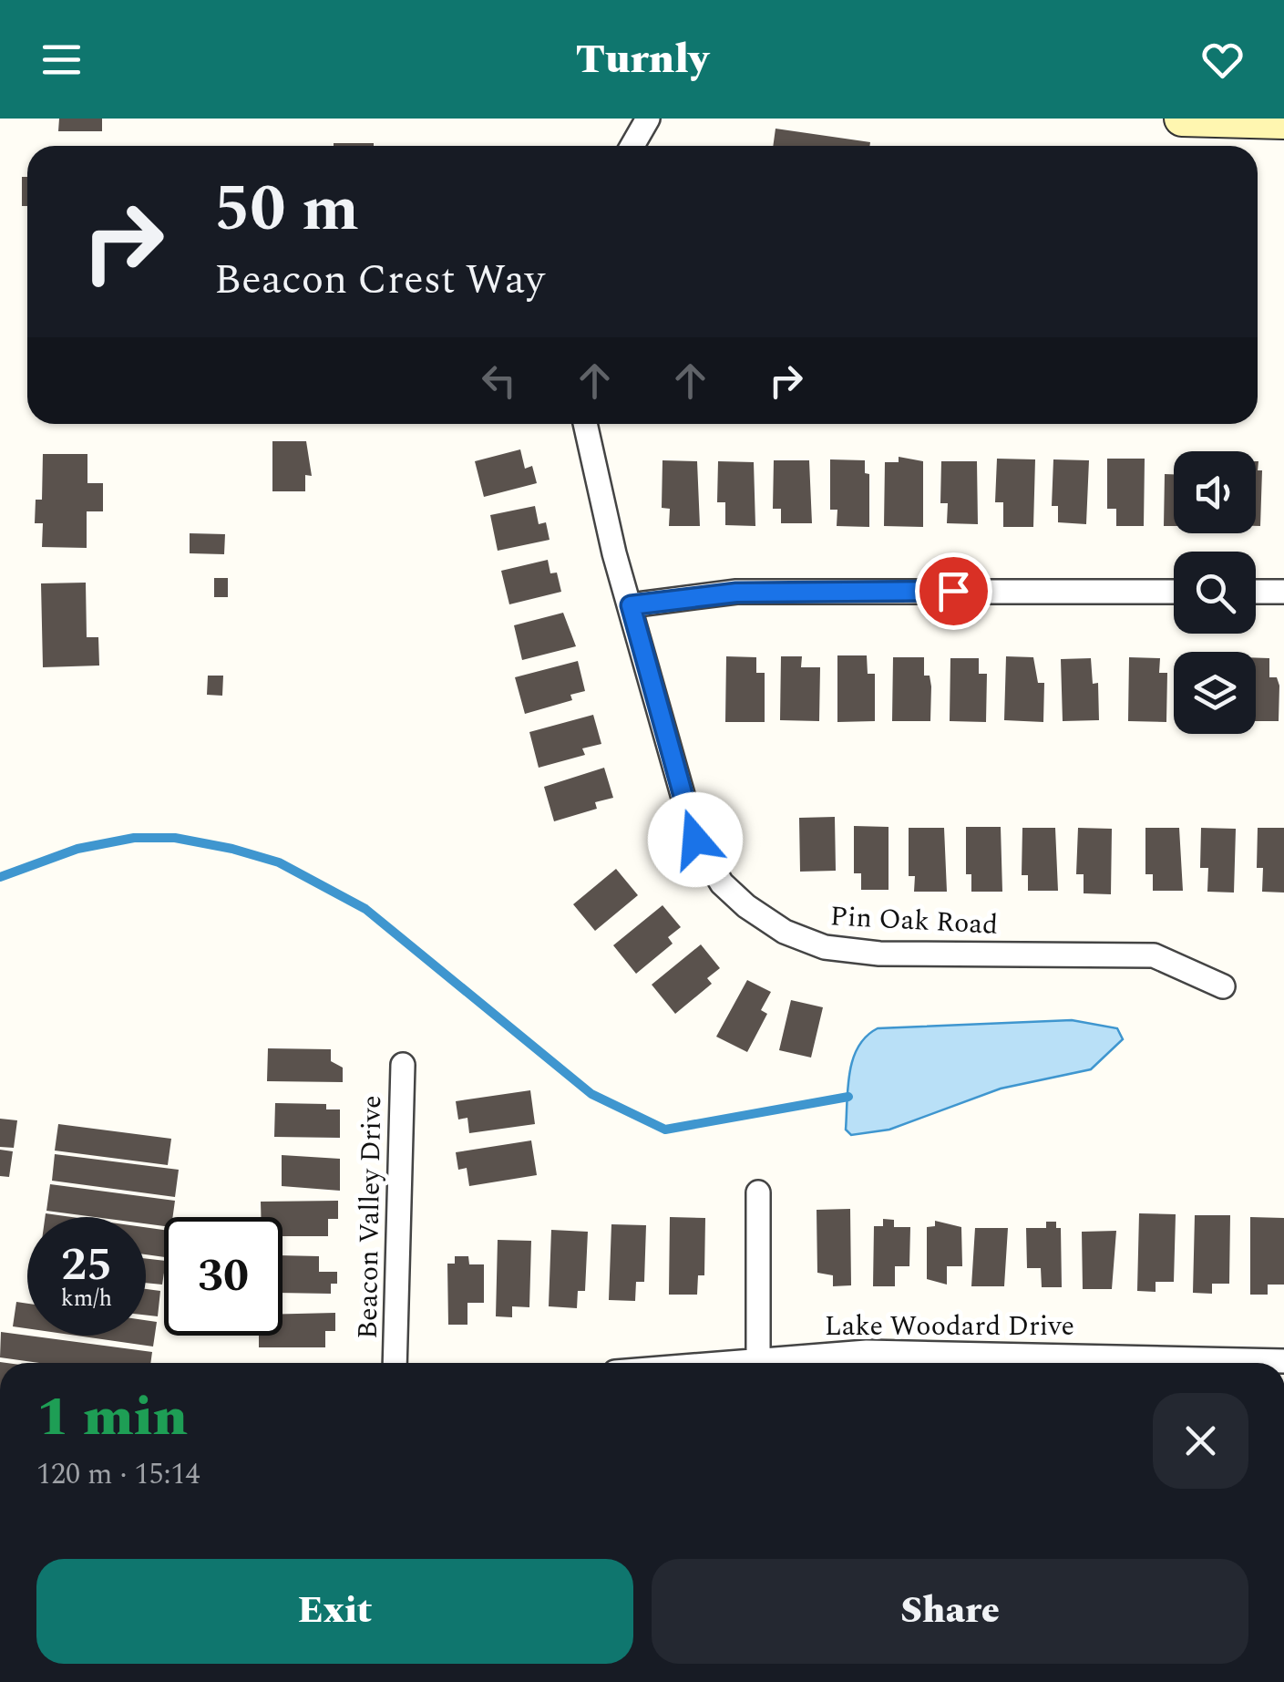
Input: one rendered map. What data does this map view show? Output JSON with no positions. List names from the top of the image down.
{
  "streets": {
    "street": ["Pin Oak Road", "Beacon Valley Drive", "Lake Woodard Drive"]
  },
  "page": {
    "header": "Turnly",
    "turn": ["50 m", "Beacon Crest Way"],
    "speed": "25 km/h",
    "limit": "30",
    "heading": ["1 min", "120 m · 15:14"],
    "buttons": ["Exit", "Share"]
  }
}
